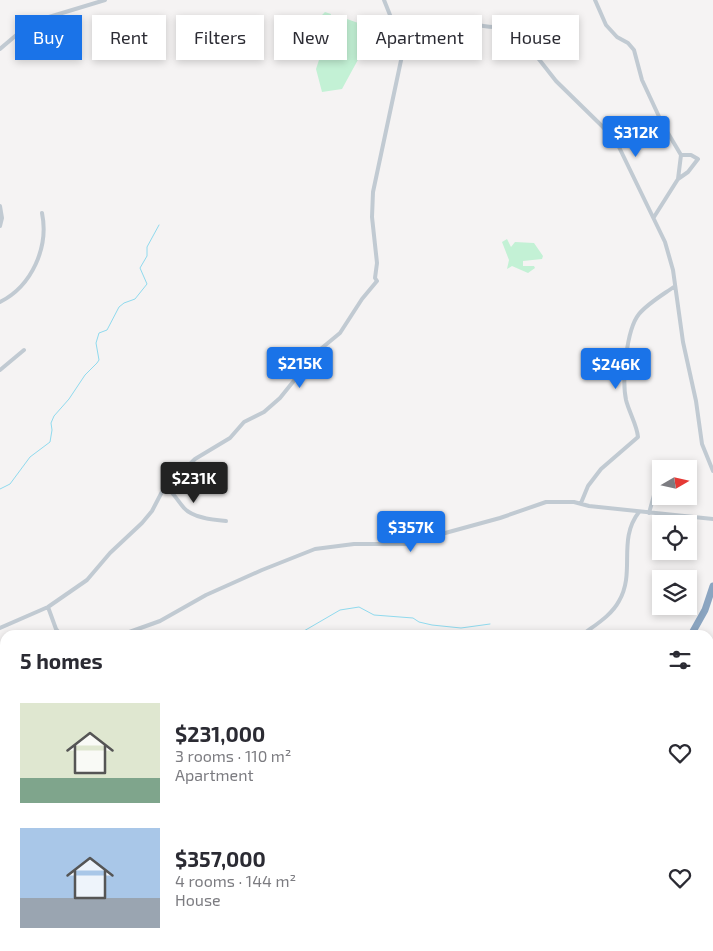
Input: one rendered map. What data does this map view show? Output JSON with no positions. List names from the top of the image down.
{
  "north": "right",
  "page": {
    "chip": [
      "Buy",
      "Rent",
      "Filters",
      "New",
      "Apartment",
      "House"
    ],
    "price": [
      "$312K",
      "$215K",
      "$246K",
      "$231K",
      "$357K"
    ],
    "heading": "5 homes",
    "list": [
      {
        "name": "$231,000",
        "note": "3 rooms · 110 m² · Apartment"
      },
      {
        "name": "$357,000",
        "note": "4 rooms · 144 m² · House"
      }
    ]
  }
}
